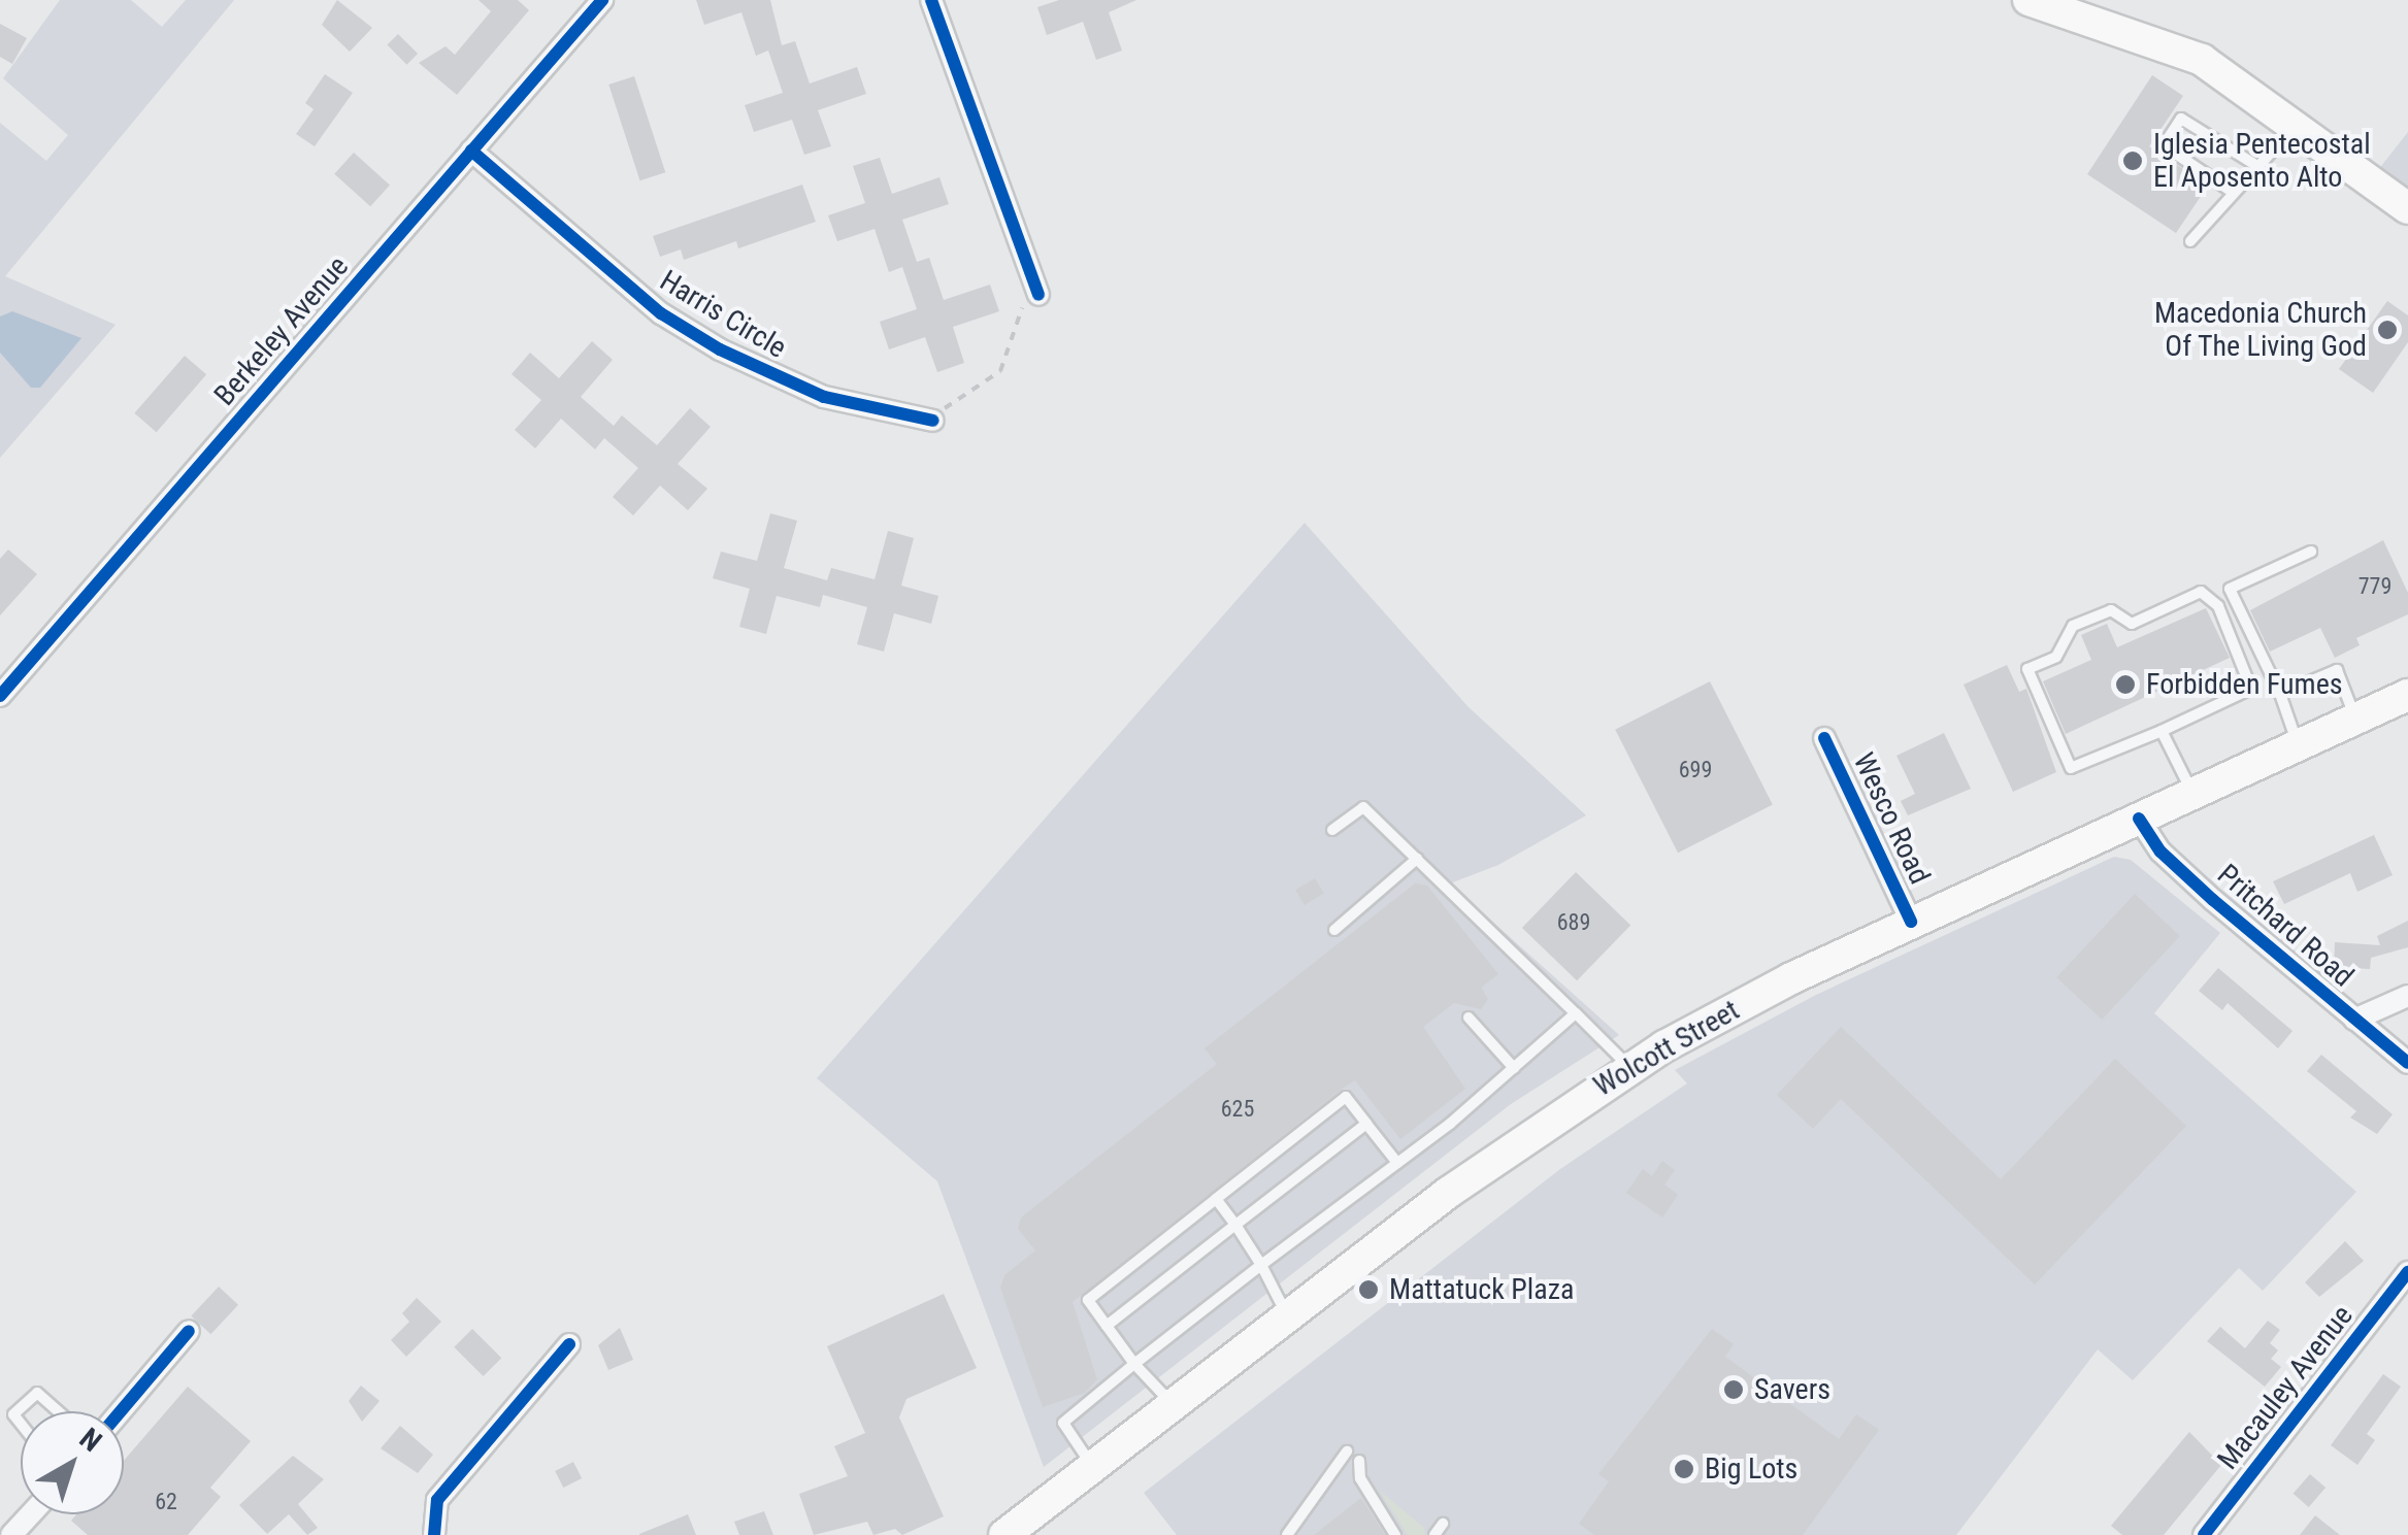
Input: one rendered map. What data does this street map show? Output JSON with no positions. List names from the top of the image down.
{
  "streets": {
    "main road": ["Wolcott Street"],
    "street": [
      "Harris Circle",
      "Berkeley Avenue",
      "Wesco Road",
      "Pritchard Road",
      "Macauley Avenue"
    ]
  },
  "crossings": [
    ["Harris Circle", "Berkeley Avenue"],
    ["Wesco Road", "Wolcott Street"],
    ["Pritchard Road", "Wolcott Street"]
  ],
  "places": [
    "Iglesia Pentecostal El Aposento Alto",
    "Macedonia Church Of The Living God",
    "Forbidden Fumes",
    "Mattatuck Plaza",
    "Savers",
    "Big Lots"
  ],
  "house_numbers": [
    "779",
    "699",
    "689",
    "625",
    "62"
  ],
  "north": "top right"
}
